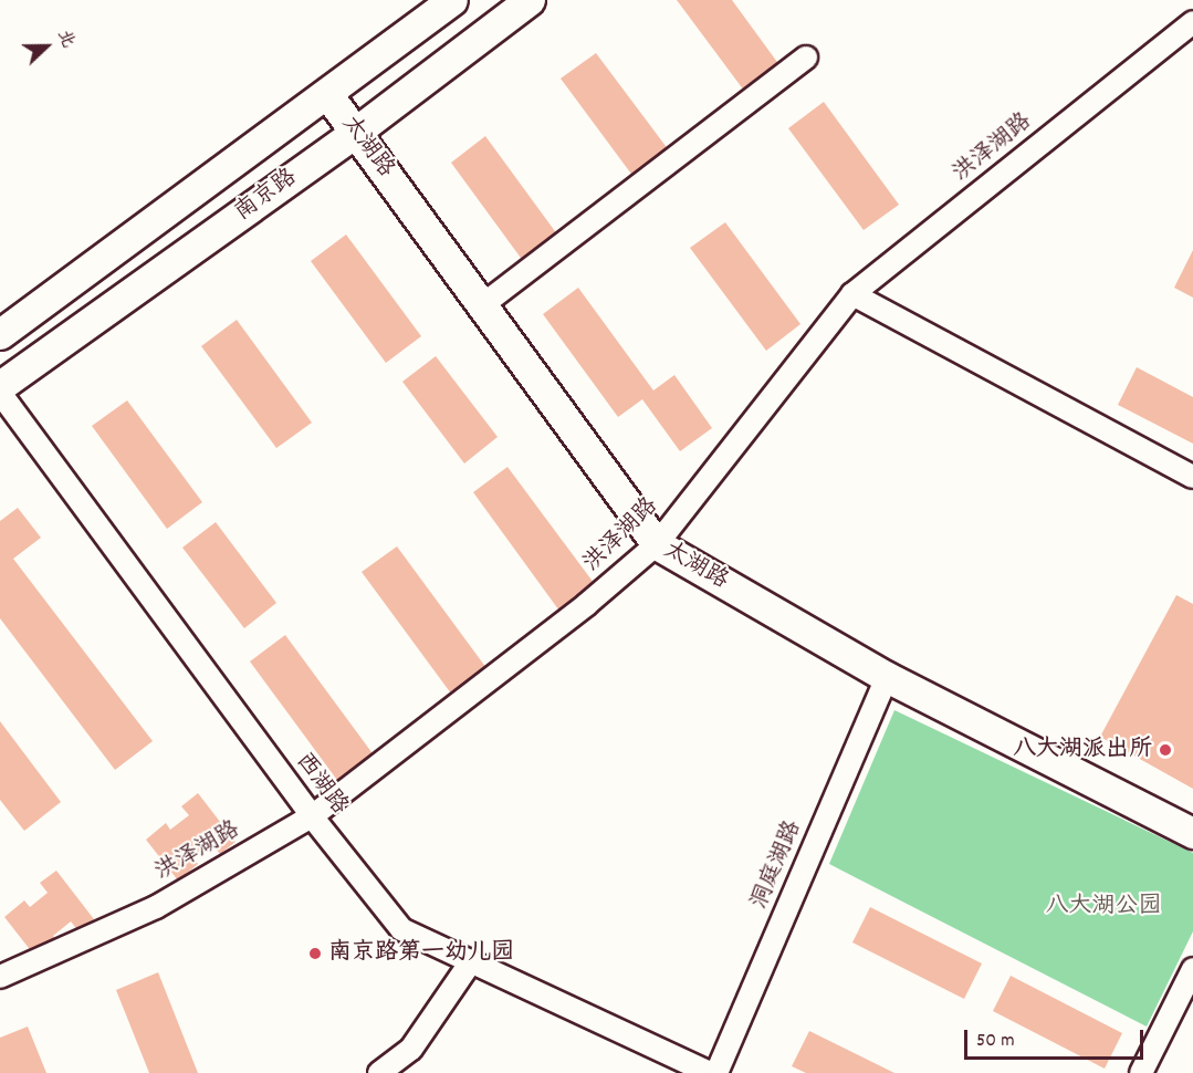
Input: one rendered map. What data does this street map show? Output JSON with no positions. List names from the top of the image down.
{
  "streets": {
    "main road": ["太湖路", "南京路"],
    "street": ["洪泽湖路", "西湖路", "洞庭湖路"]
  },
  "crossings": [
    ["太湖路", "洪泽湖路"],
    ["太湖路", "南京路"],
    ["太湖路", "洞庭湖路"],
    ["洪泽湖路", "西湖路"]
  ],
  "parks": ["八大湖公园"],
  "places": ["八大湖派出所", "南京路第一幼儿园"],
  "scale_bar": "50 m",
  "north": "right"
}
